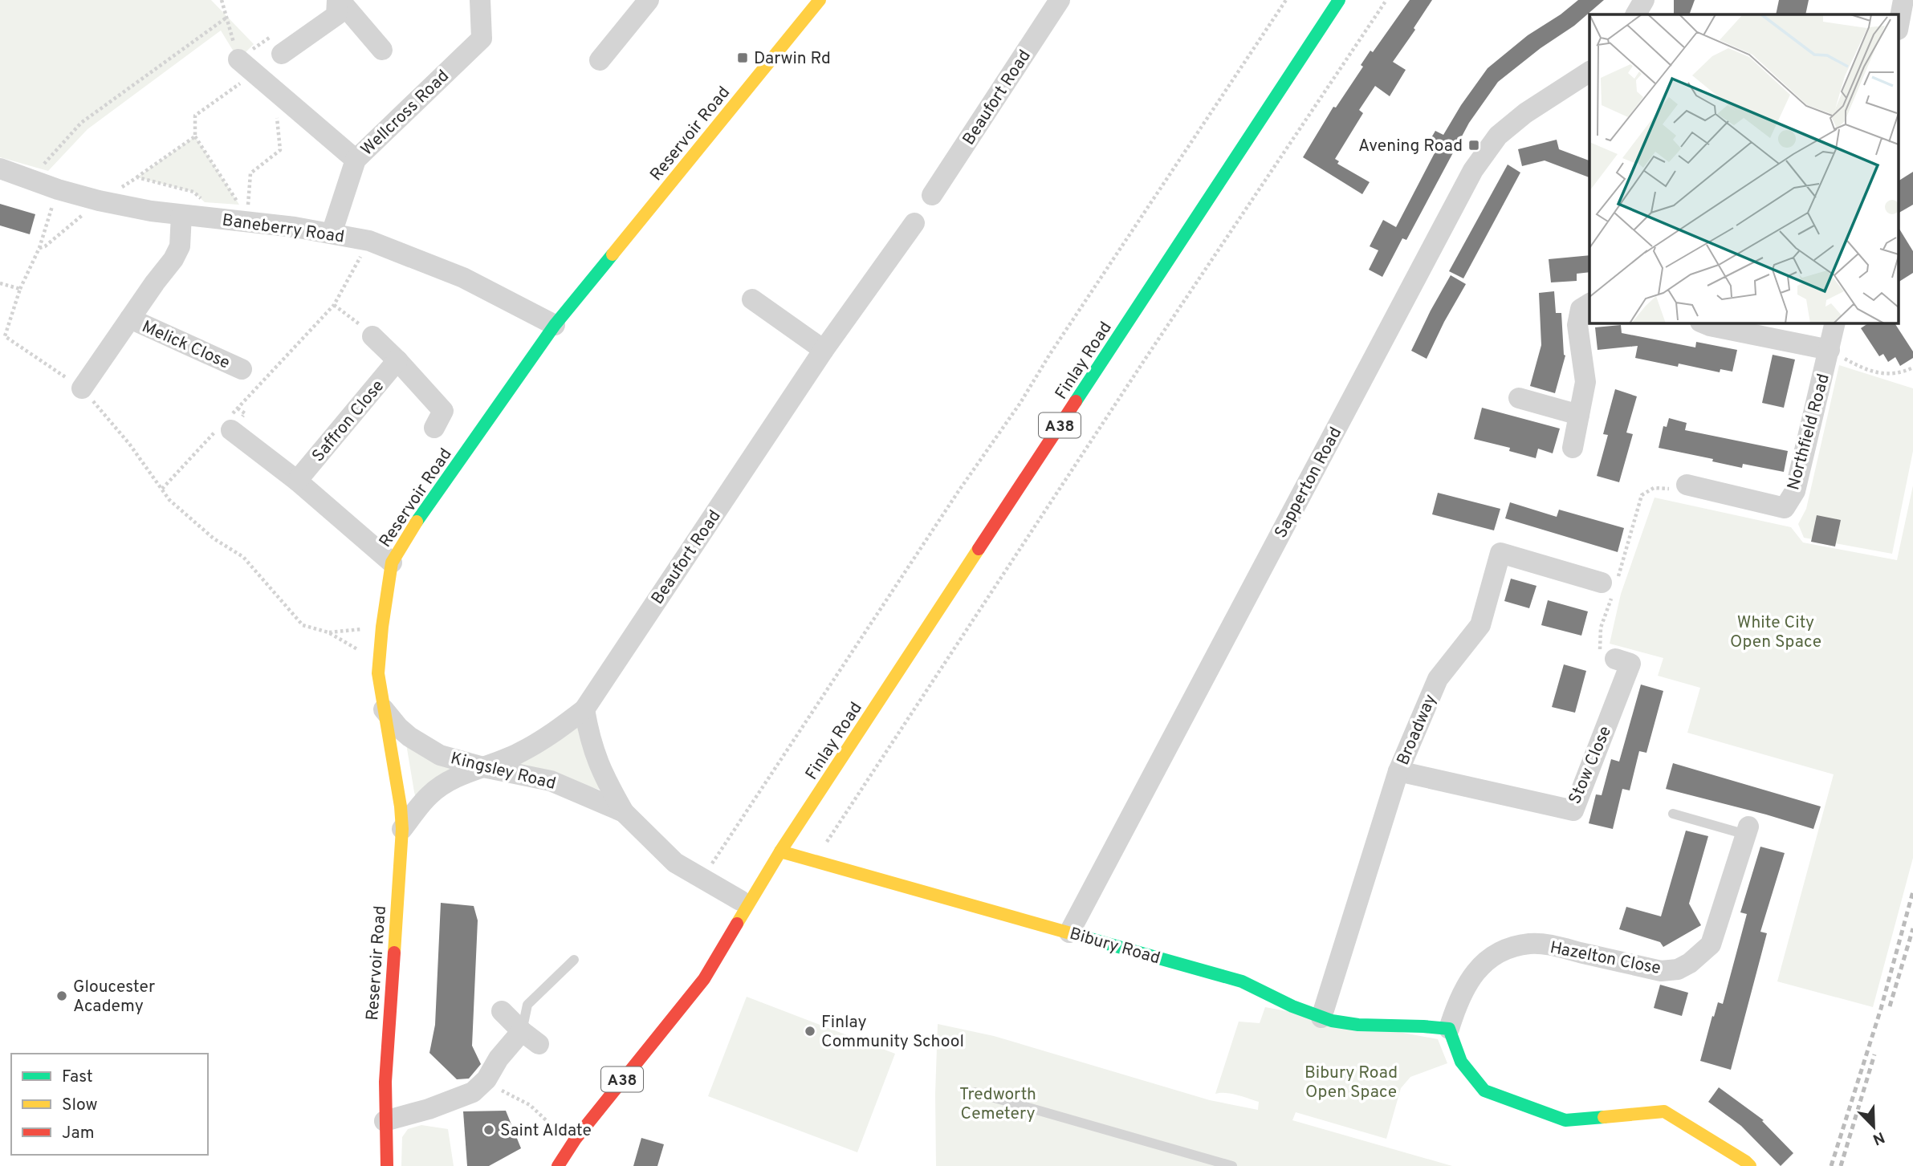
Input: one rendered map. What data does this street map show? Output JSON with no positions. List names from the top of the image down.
{
  "streets": {
    "main road": [
      "Reservoir Road",
      "Finlay Road",
      "A38",
      "Bibury Road"
    ],
    "street": [
      "Beaufort Road",
      "Wellcross Road",
      "Baneberry Road",
      "Melick Close",
      "Saffron Close",
      "Northfield Road",
      "Sapperton Road",
      "Broadway",
      "Stow Close",
      "Kingsley Road",
      "Hazelton Close"
    ]
  },
  "crossings": [
    ["Beaufort Road", "Reservoir Road"],
    ["Beaufort Road", "Kingsley Road"],
    ["Wellcross Road", "Baneberry Road"],
    ["Reservoir Road", "Baneberry Road"],
    ["Reservoir Road", "Kingsley Road"],
    ["Baneberry Road", "Melick Close"],
    ["Finlay Road", "A38"],
    ["Finlay Road", "Bibury Road"],
    ["A38", "Kingsley Road"],
    ["A38", "Bibury Road"],
    ["Sapperton Road", "Bibury Road"],
    ["Broadway", "Stow Close"],
    ["Broadway", "Bibury Road"],
    ["Bibury Road", "Hazelton Close"]
  ],
  "parks": ["White City Open Space", "Bibury Road Open Space", "Tredworth Cemetery"],
  "places": {
    "transit": ["Darwin Rd", "Avening Road"],
    "other": ["Gloucester Academy", "Finlay Community School", "Saint Aldate"]
  },
  "legend": ["Fast", "Slow", "Jam"],
  "north": "bottom right"
}
